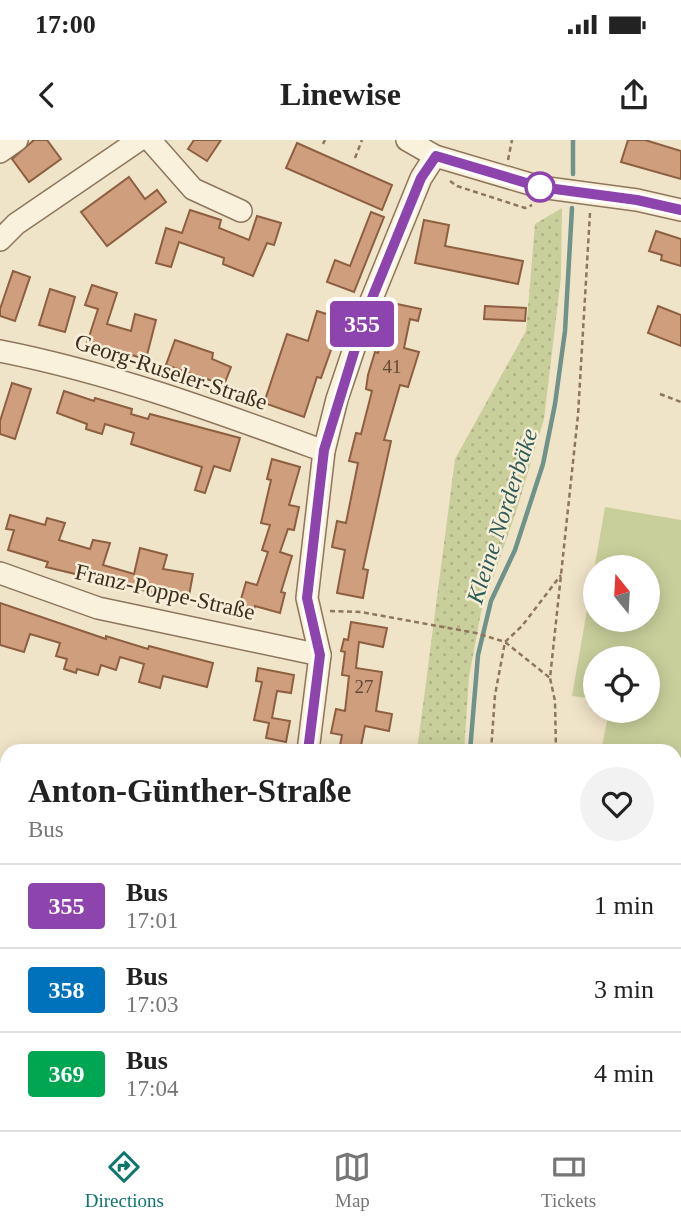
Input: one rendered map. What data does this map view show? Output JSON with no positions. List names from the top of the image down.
{
  "streets": {
    "street": ["Georg-Ruseler-Straße", "Franz-Poppe-Straße"]
  },
  "water": ["Kleine Norderbäke"],
  "lines": ["bus line 355"],
  "house_numbers": ["41", "27"],
  "north": "top",
  "page": {
    "status": "17:00",
    "header": "Linewise",
    "on_map": "355",
    "heading": ["Anton-Günther-Straße", "Bus"],
    "list": [
      {
        "mark": "355",
        "name": "Bus",
        "note": "17:01",
        "value": "1 min"
      },
      {
        "mark": "358",
        "name": "Bus",
        "note": "17:03",
        "value": "3 min"
      },
      {
        "mark": "369",
        "name": "Bus",
        "note": "17:04",
        "value": "4 min"
      }
    ],
    "tabs": ["Directions", "Map", "Tickets"]
  }
}
